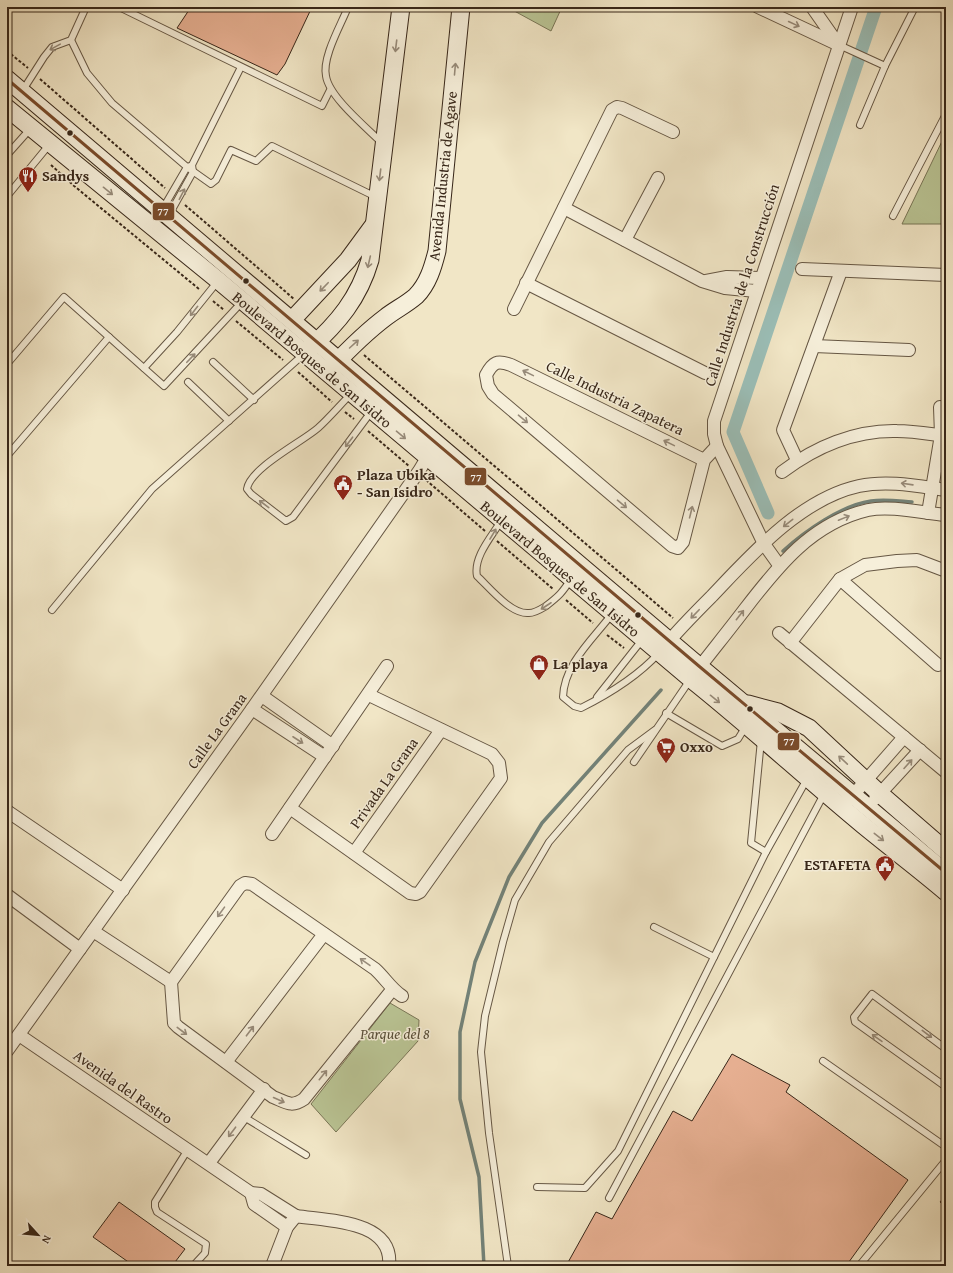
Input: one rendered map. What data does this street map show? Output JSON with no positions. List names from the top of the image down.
{
  "streets": {
    "main road": ["Avenida Industria de Agave", "Boulevard Bosques de San Isidro"],
    "street": [
      "Calle Industria de la Construcción",
      "Calle Industria Zapatera",
      "Calle La Grana",
      "Privada La Grana",
      "Avenida del Rastro"
    ]
  },
  "crossings": [
    ["Avenida Industria de Agave", "Boulevard Bosques de San Isidro"],
    ["Boulevard Bosques de San Isidro", "Calle La Grana"],
    ["Calle La Grana", "Avenida del Rastro"]
  ],
  "parks": ["Parque del 8"],
  "places": {
    "restaurant": ["Sandys"],
    "public building": ["Plaza Ubika - San Isidro", "ESTAFETA"],
    "shop": ["La playa"],
    "supermarket": ["Oxxo"]
  },
  "lines": ["transit line 77"],
  "north": "bottom right"
}
